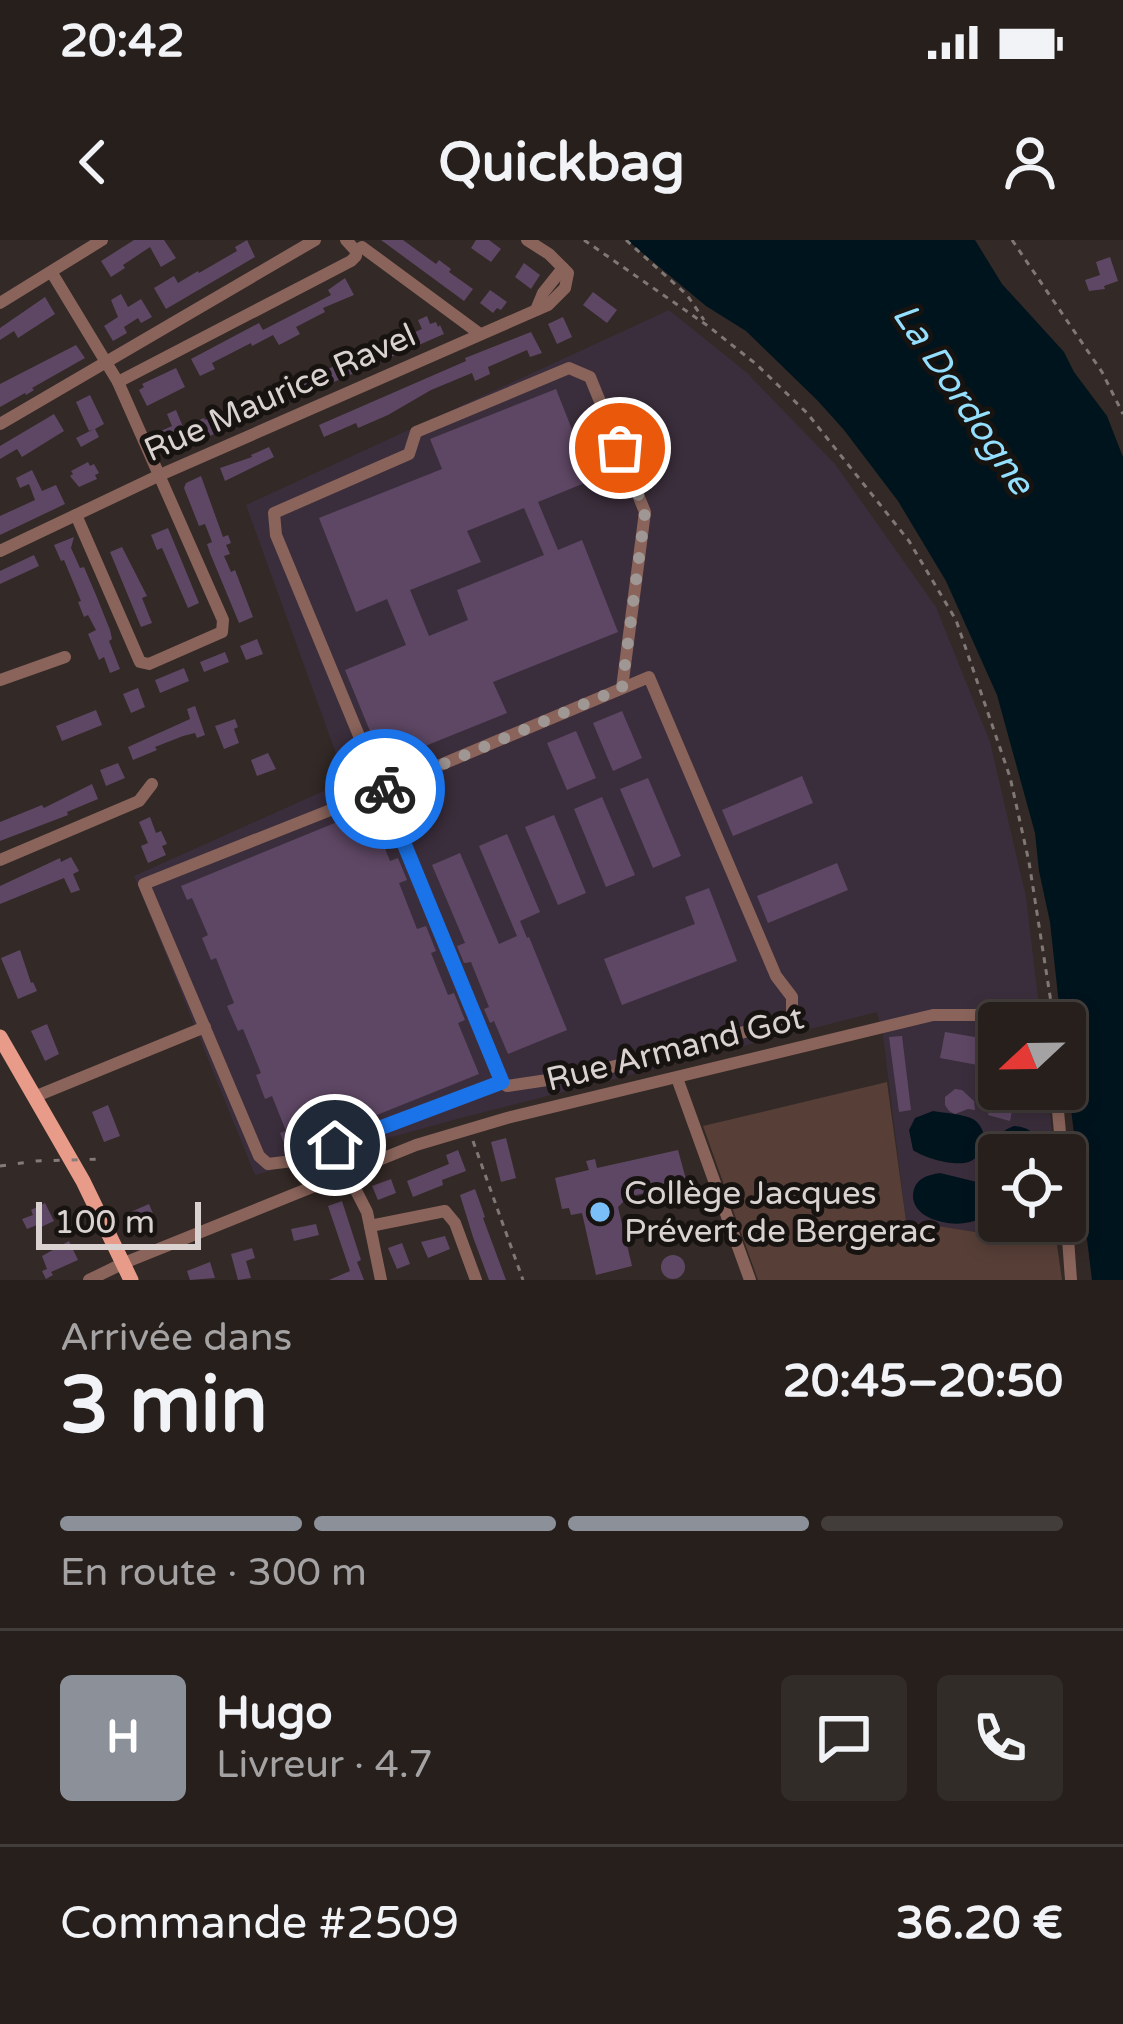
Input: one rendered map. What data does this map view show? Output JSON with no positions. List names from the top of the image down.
{
  "streets": {
    "street": ["Rue Maurice Ravel", "Rue Armand Got"]
  },
  "water": ["La Dordogne"],
  "places": ["Collège Jacques Prévert de Bergerac"],
  "scale_bar": "100 m",
  "north": "left",
  "page": {
    "status": "20:42",
    "header": "Quickbag",
    "scale": "100 m",
    "heading": ["3 min", "Arrivée dans", "20:45–20:50"],
    "panel": [
      "Hugo",
      "Livreur · 4.7",
      "Commande #2509",
      "36.20 €"
    ],
    "bar": "En route · 300 m",
    "round": "H"
  }
}
